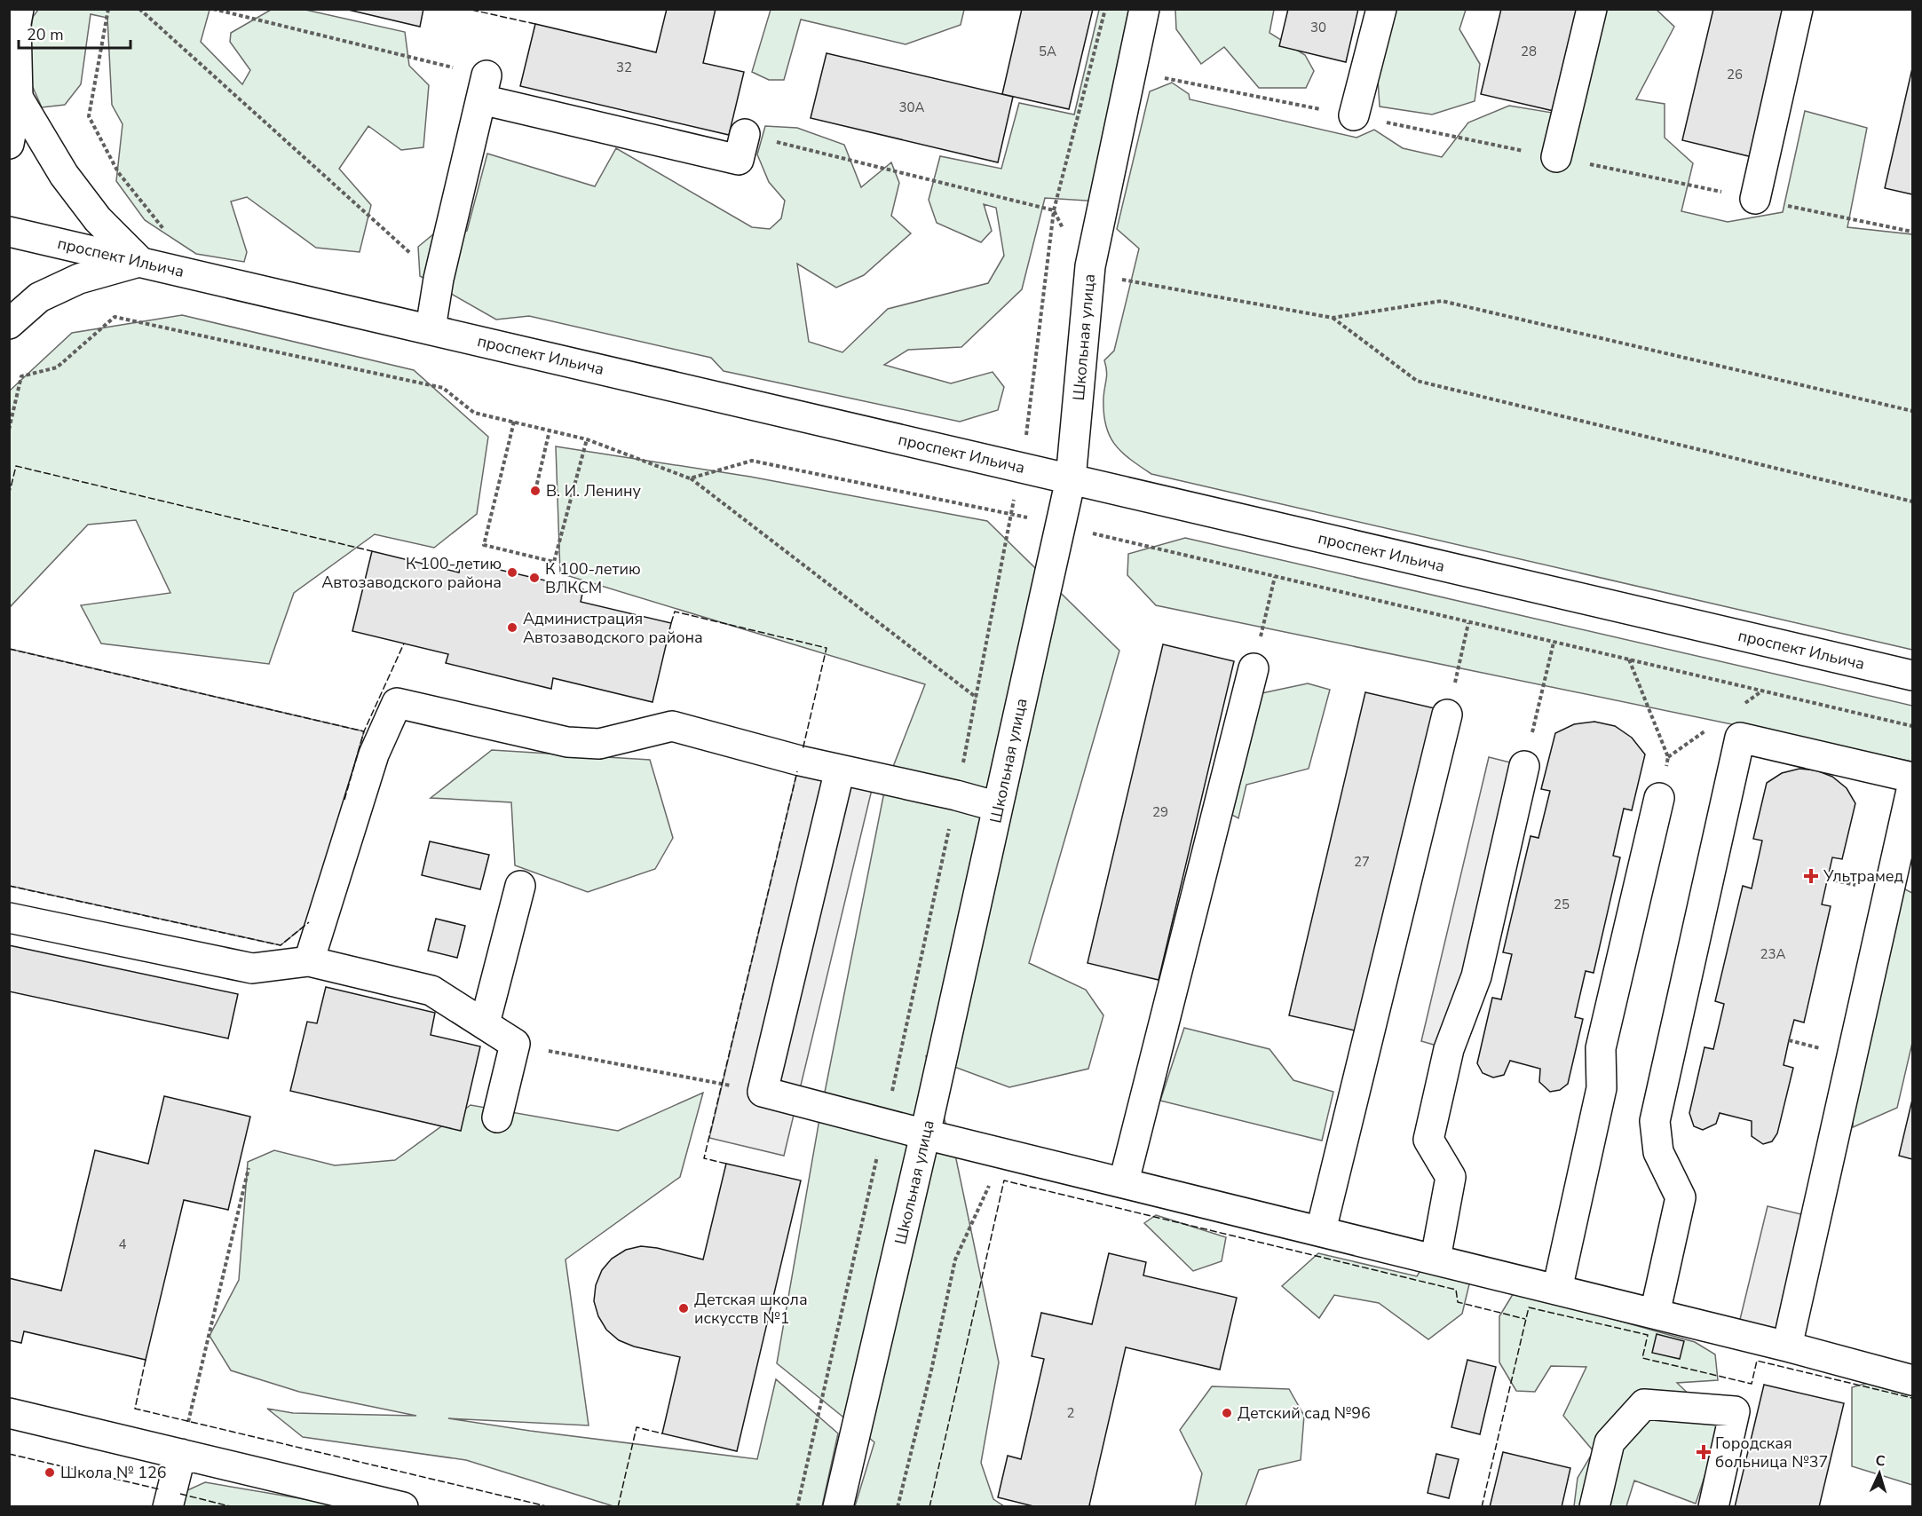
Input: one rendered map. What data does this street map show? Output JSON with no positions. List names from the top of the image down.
{
  "streets": {
    "street": ["проспект Ильича", "Школьная улица"]
  },
  "crossings": [
    ["проспект Ильича", "Школьная улица"]
  ],
  "places": {
    "other": [
      "В. И. Ленину",
      "К 100-летию Автозаводского района",
      "К 100-летию ВЛКСМ",
      "Администрация Автозаводского района",
      "Детская школа искусств №1",
      "Детский сад №96",
      "Школа № 126"
    ],
    "health": ["Ультрамед", "Городская больница №37"]
  },
  "house_numbers": [
    "30",
    "5А",
    "28",
    "32",
    "26",
    "30А",
    "29",
    "27",
    "25",
    "23А",
    "4",
    "2"
  ],
  "scale_bar": "20 m",
  "north": "top"
}
